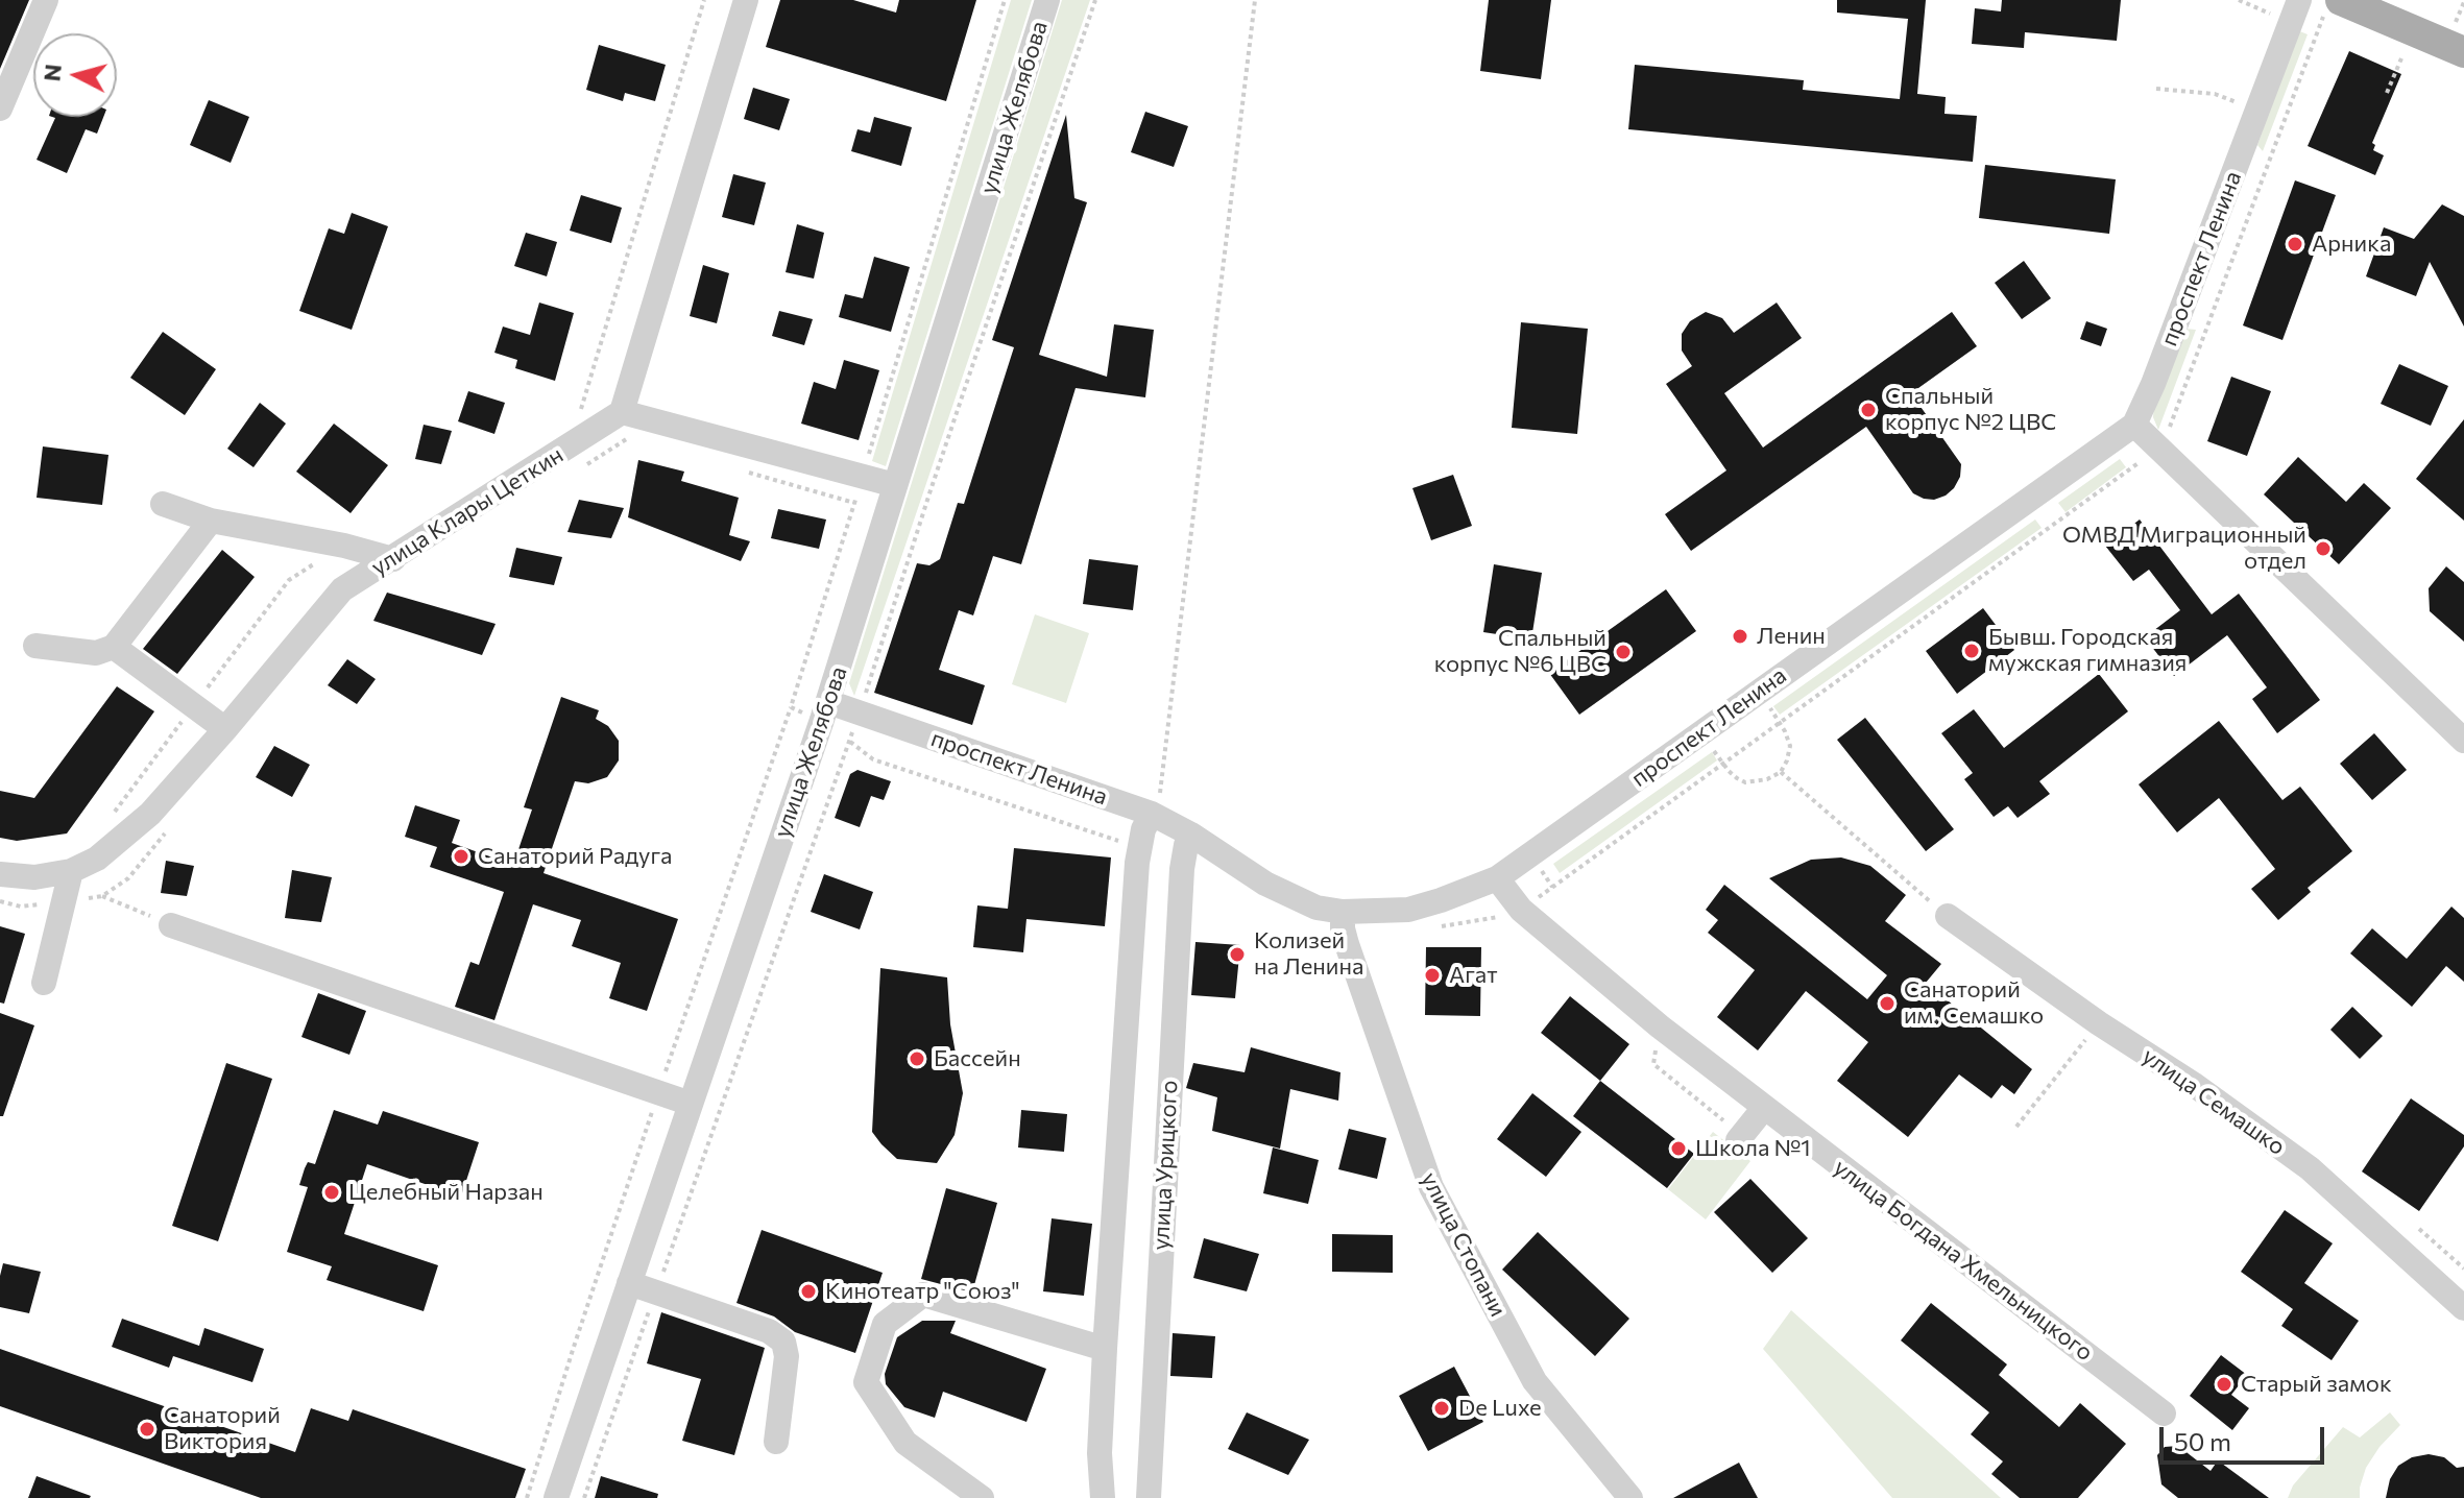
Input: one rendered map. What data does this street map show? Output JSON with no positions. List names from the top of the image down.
{
  "streets": {
    "street": [
      "улица Желябова",
      "проспект Ленина",
      "улица Клары Цеткин",
      "улица Семашко",
      "улица Урицкого",
      "улица Стопани",
      "улица Богдана Хмельницкого"
    ]
  },
  "crossings": [
    ["улица Желябова", "проспект Ленина"],
    ["проспект Ленина", "улица Урицкого"],
    ["проспект Ленина", "улица Стопани"],
    ["проспект Ленина", "улица Богдана Хмельницкого"]
  ],
  "places": [
    "Арника",
    "Спальный корпус №2 ЦВС",
    "ОМВД Миграционный отдел",
    "Ленин",
    "Бывш. Городская мужская гимназия",
    "Спальный корпус №6 ЦВС",
    "Cанаторий Радуга",
    "Колизей на Ленина",
    "Агат",
    "Санаторий им. Семашко",
    "Бассейн",
    "Школа №1",
    "Целебный Нарзан",
    "Кинотеатр \"Союз\"",
    "Старый замок",
    "De Luxe",
    "Санаторий Виктория"
  ],
  "scale_bar": "50 m",
  "north": "left"
}
